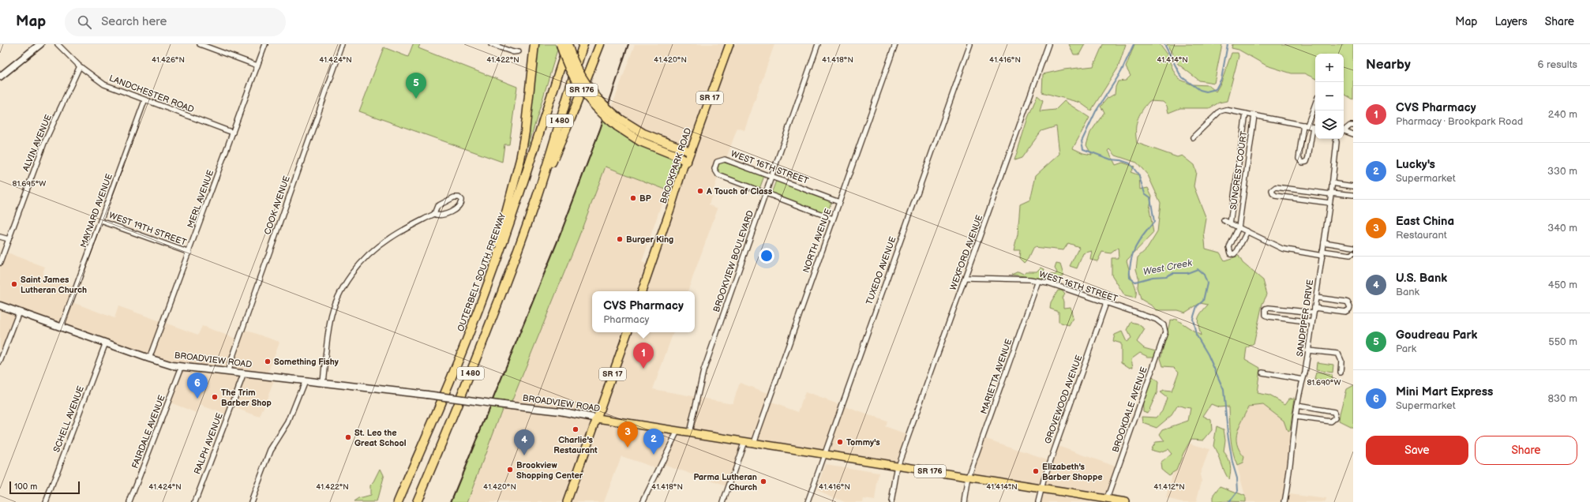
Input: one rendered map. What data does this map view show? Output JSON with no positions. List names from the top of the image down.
{
  "streets": {
    "highway": ["SR 176", "I 480", "OUTERBELT SOUTH FREEWAY"],
    "main road": ["SR 17", "BROOKPARK ROAD", "BROADVIEW ROAD"],
    "street": [
      "LANDCHESTER ROAD",
      "ALVIN AVENUE",
      "WEST 16TH STREET",
      "SUNCREST COURT",
      "MERL AVENUE",
      "COOK AVENUE",
      "MAYNARD AVENUE",
      "WEST 19TH STREET",
      "NORTH AVENUE",
      "WEXFORD AVENUE",
      "BROOKVIEW BOULEVARD",
      "TUXEDO AVENUE",
      "SANDPIPER DRIVE",
      "MARIETTA AVENUE",
      "GROVEWOOD AVENUE",
      "BROOKDALE AVENUE",
      "SCHELL AVENUE",
      "FAIRDALE AVENUE",
      "RALPH AVENUE"
    ]
  },
  "crossings": [
    ["SR 176", "BROOKPARK ROAD"],
    ["SR 176", "OUTERBELT SOUTH FREEWAY"],
    ["LANDCHESTER ROAD", "ALVIN AVENUE"],
    ["LANDCHESTER ROAD", "MERL AVENUE"],
    ["LANDCHESTER ROAD", "MAYNARD AVENUE"],
    ["SR 17", "BROADVIEW ROAD"],
    ["WEST 16TH STREET", "NORTH AVENUE"],
    ["WEST 16TH STREET", "WEXFORD AVENUE"],
    ["WEST 16TH STREET", "BROOKVIEW BOULEVARD"],
    ["WEST 16TH STREET", "MARIETTA AVENUE"],
    ["WEST 16TH STREET", "GROVEWOOD AVENUE"],
    ["WEST 16TH STREET", "BROOKDALE AVENUE"],
    ["MERL AVENUE", "WEST 19TH STREET"],
    ["MERL AVENUE", "BROADVIEW ROAD"],
    ["COOK AVENUE", "BROADVIEW ROAD"],
    ["MAYNARD AVENUE", "WEST 19TH STREET"],
    ["MAYNARD AVENUE", "BROADVIEW ROAD"],
    ["NORTH AVENUE", "BROADVIEW ROAD"],
    ["WEXFORD AVENUE", "BROADVIEW ROAD"],
    ["BROOKVIEW BOULEVARD", "BROADVIEW ROAD"],
    ["TUXEDO AVENUE", "BROADVIEW ROAD"],
    ["BROADVIEW ROAD", "MARIETTA AVENUE"],
    ["BROADVIEW ROAD", "GROVEWOOD AVENUE"],
    ["BROADVIEW ROAD", "BROOKDALE AVENUE"],
    ["BROADVIEW ROAD", "SCHELL AVENUE"],
    ["BROADVIEW ROAD", "FAIRDALE AVENUE"],
    ["BROADVIEW ROAD", "RALPH AVENUE"]
  ],
  "water": ["West Creek"],
  "places": [
    "A Touch of Class",
    "BP",
    "Burger King",
    "Saint James Lutheran Church",
    "Something Fishy",
    "The Trim Barber Shop",
    "Charlie's Restaurant",
    "St. Leo the Great School",
    "Tommy's",
    "Brookview Shopping Center",
    "Elizabeth's Barber Shoppe",
    "Parma Lutheran Church"
  ],
  "scale_bar": "100 m",
  "page": {
    "header": "Map",
    "search": "Search here",
    "nav": ["Map", "Layers", "Share"],
    "heading": ["Nearby", "6 results"],
    "map_buttons": ["+", "−"],
    "pins": [
      "5",
      "1",
      "6",
      "3",
      "2",
      "4"
    ],
    "list": [
      {
        "mark": "1",
        "name": "CVS Pharmacy",
        "note": "Pharmacy · Brookpark Road",
        "value": "240 m"
      },
      {
        "mark": "2",
        "name": "Lucky's",
        "note": "Supermarket",
        "value": "330 m"
      },
      {
        "mark": "3",
        "name": "East China",
        "note": "Restaurant",
        "value": "340 m"
      },
      {
        "mark": "4",
        "name": "U.S. Bank",
        "note": "Bank",
        "value": "450 m"
      },
      {
        "mark": "5",
        "name": "Goudreau Park",
        "note": "Park",
        "value": "550 m"
      },
      {
        "mark": "6",
        "name": "Mini Mart Express",
        "note": "Supermarket",
        "value": "830 m"
      }
    ],
    "popup": ["CVS Pharmacy", "Pharmacy"],
    "buttons": ["Save", "Share"],
    "scale": "100 m"
  },
  "coordinates": [
    "41.422°N",
    "41.416°N",
    "41.414°N",
    "41.426°N",
    "41.424°N",
    "41.420°N",
    "41.418°N",
    "81.695°W",
    "81.690°W",
    "41.412°N"
  ]
}
